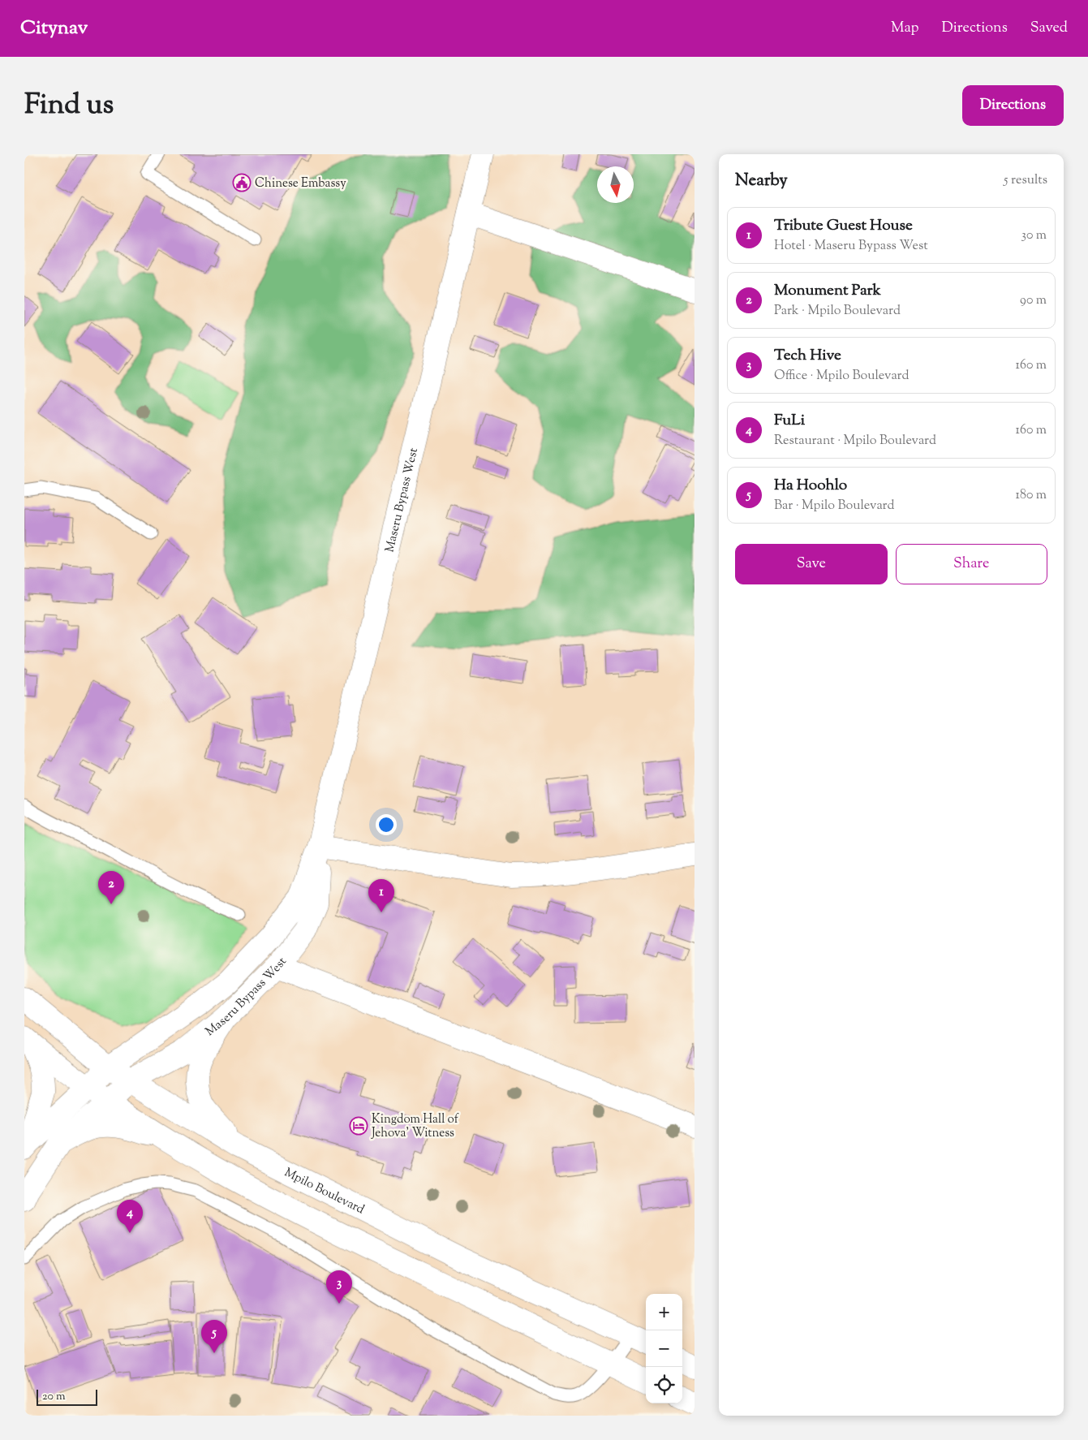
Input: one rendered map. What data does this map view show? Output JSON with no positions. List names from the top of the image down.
{
  "streets": {
    "main road": ["Maseru Bypass West", "Mpilo Boulevard"]
  },
  "crossings": [
    ["Maseru Bypass West", "Mpilo Boulevard"]
  ],
  "places": {
    "public building": ["Chinese Embassy"],
    "hotel": ["Kingdom Hall of Jehova' Witness"]
  },
  "scale_bar": "20 m",
  "north": "bottom",
  "page": {
    "header": "Citynav",
    "nav": ["Map", "Directions", "Saved"],
    "title": "Find us",
    "buttons": [
      "Directions",
      ["Save", "Share"]
    ],
    "heading": ["Nearby", "5 results"],
    "list": [
      {
        "mark": "1",
        "name": "Tribute Guest House",
        "note": "Hotel · Maseru Bypass West",
        "value": "30 m"
      },
      {
        "mark": "2",
        "name": "Monument Park",
        "note": "Park · Mpilo Boulevard",
        "value": "90 m"
      },
      {
        "mark": "3",
        "name": "Tech Hive",
        "note": "Office · Mpilo Boulevard",
        "value": "160 m"
      },
      {
        "mark": "4",
        "name": "FuLi",
        "note": "Restaurant · Mpilo Boulevard",
        "value": "160 m"
      },
      {
        "mark": "5",
        "name": "Ha Hoohlo",
        "note": "Bar · Mpilo Boulevard",
        "value": "180 m"
      }
    ],
    "pins": [
      "2",
      "1",
      "4",
      "3",
      "5"
    ],
    "map_buttons": ["+", "−"],
    "scale": "20 m"
  }
}
